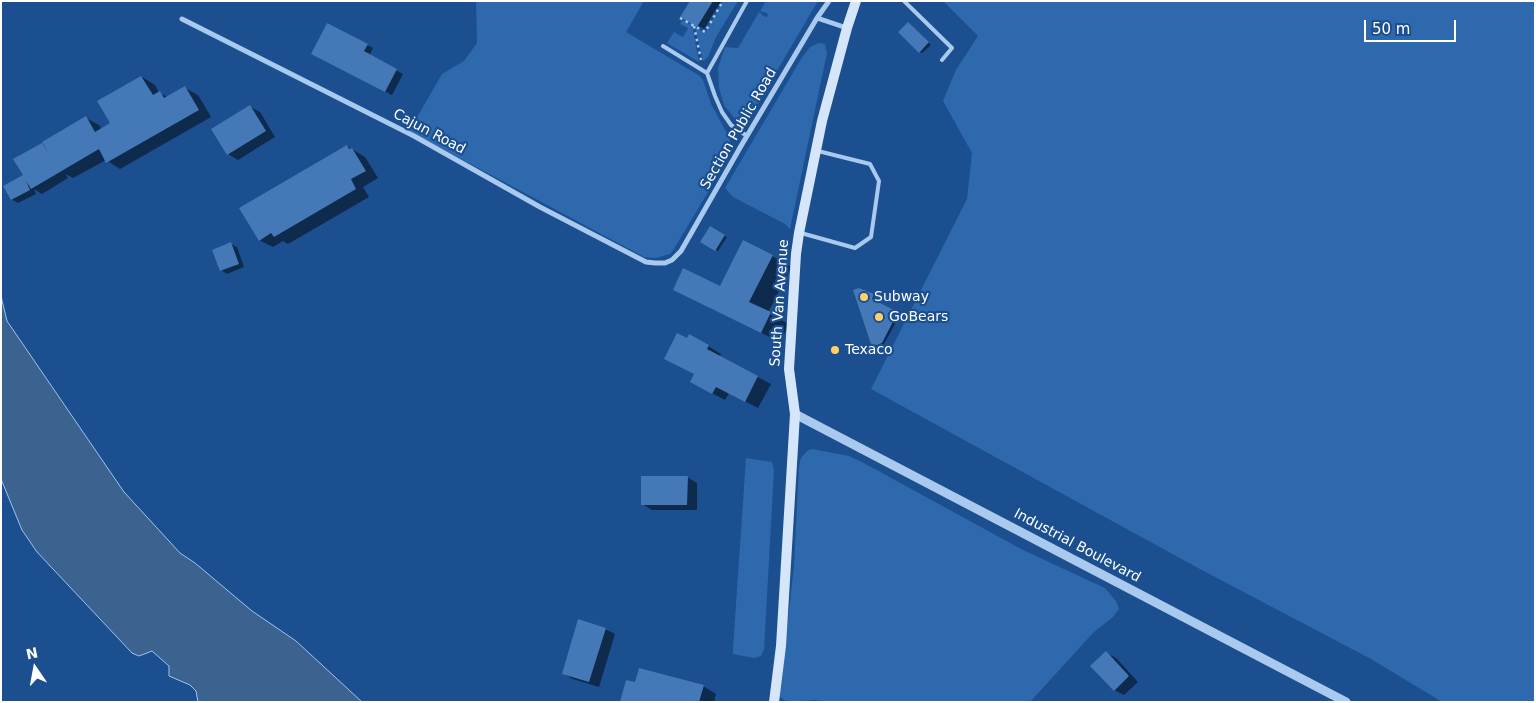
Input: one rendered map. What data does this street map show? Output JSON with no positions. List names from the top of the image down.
{
  "streets": {
    "main road": ["South Van Avenue"],
    "street": ["Section Public Road", "Cajun Road", "Industrial Boulevard"]
  },
  "crossings": [
    ["Section Public Road", "Cajun Road"],
    ["South Van Avenue", "Industrial Boulevard"]
  ],
  "places": ["Subway", "GoBears", "Texaco"],
  "scale_bar": "50 m",
  "north": "top"
}
